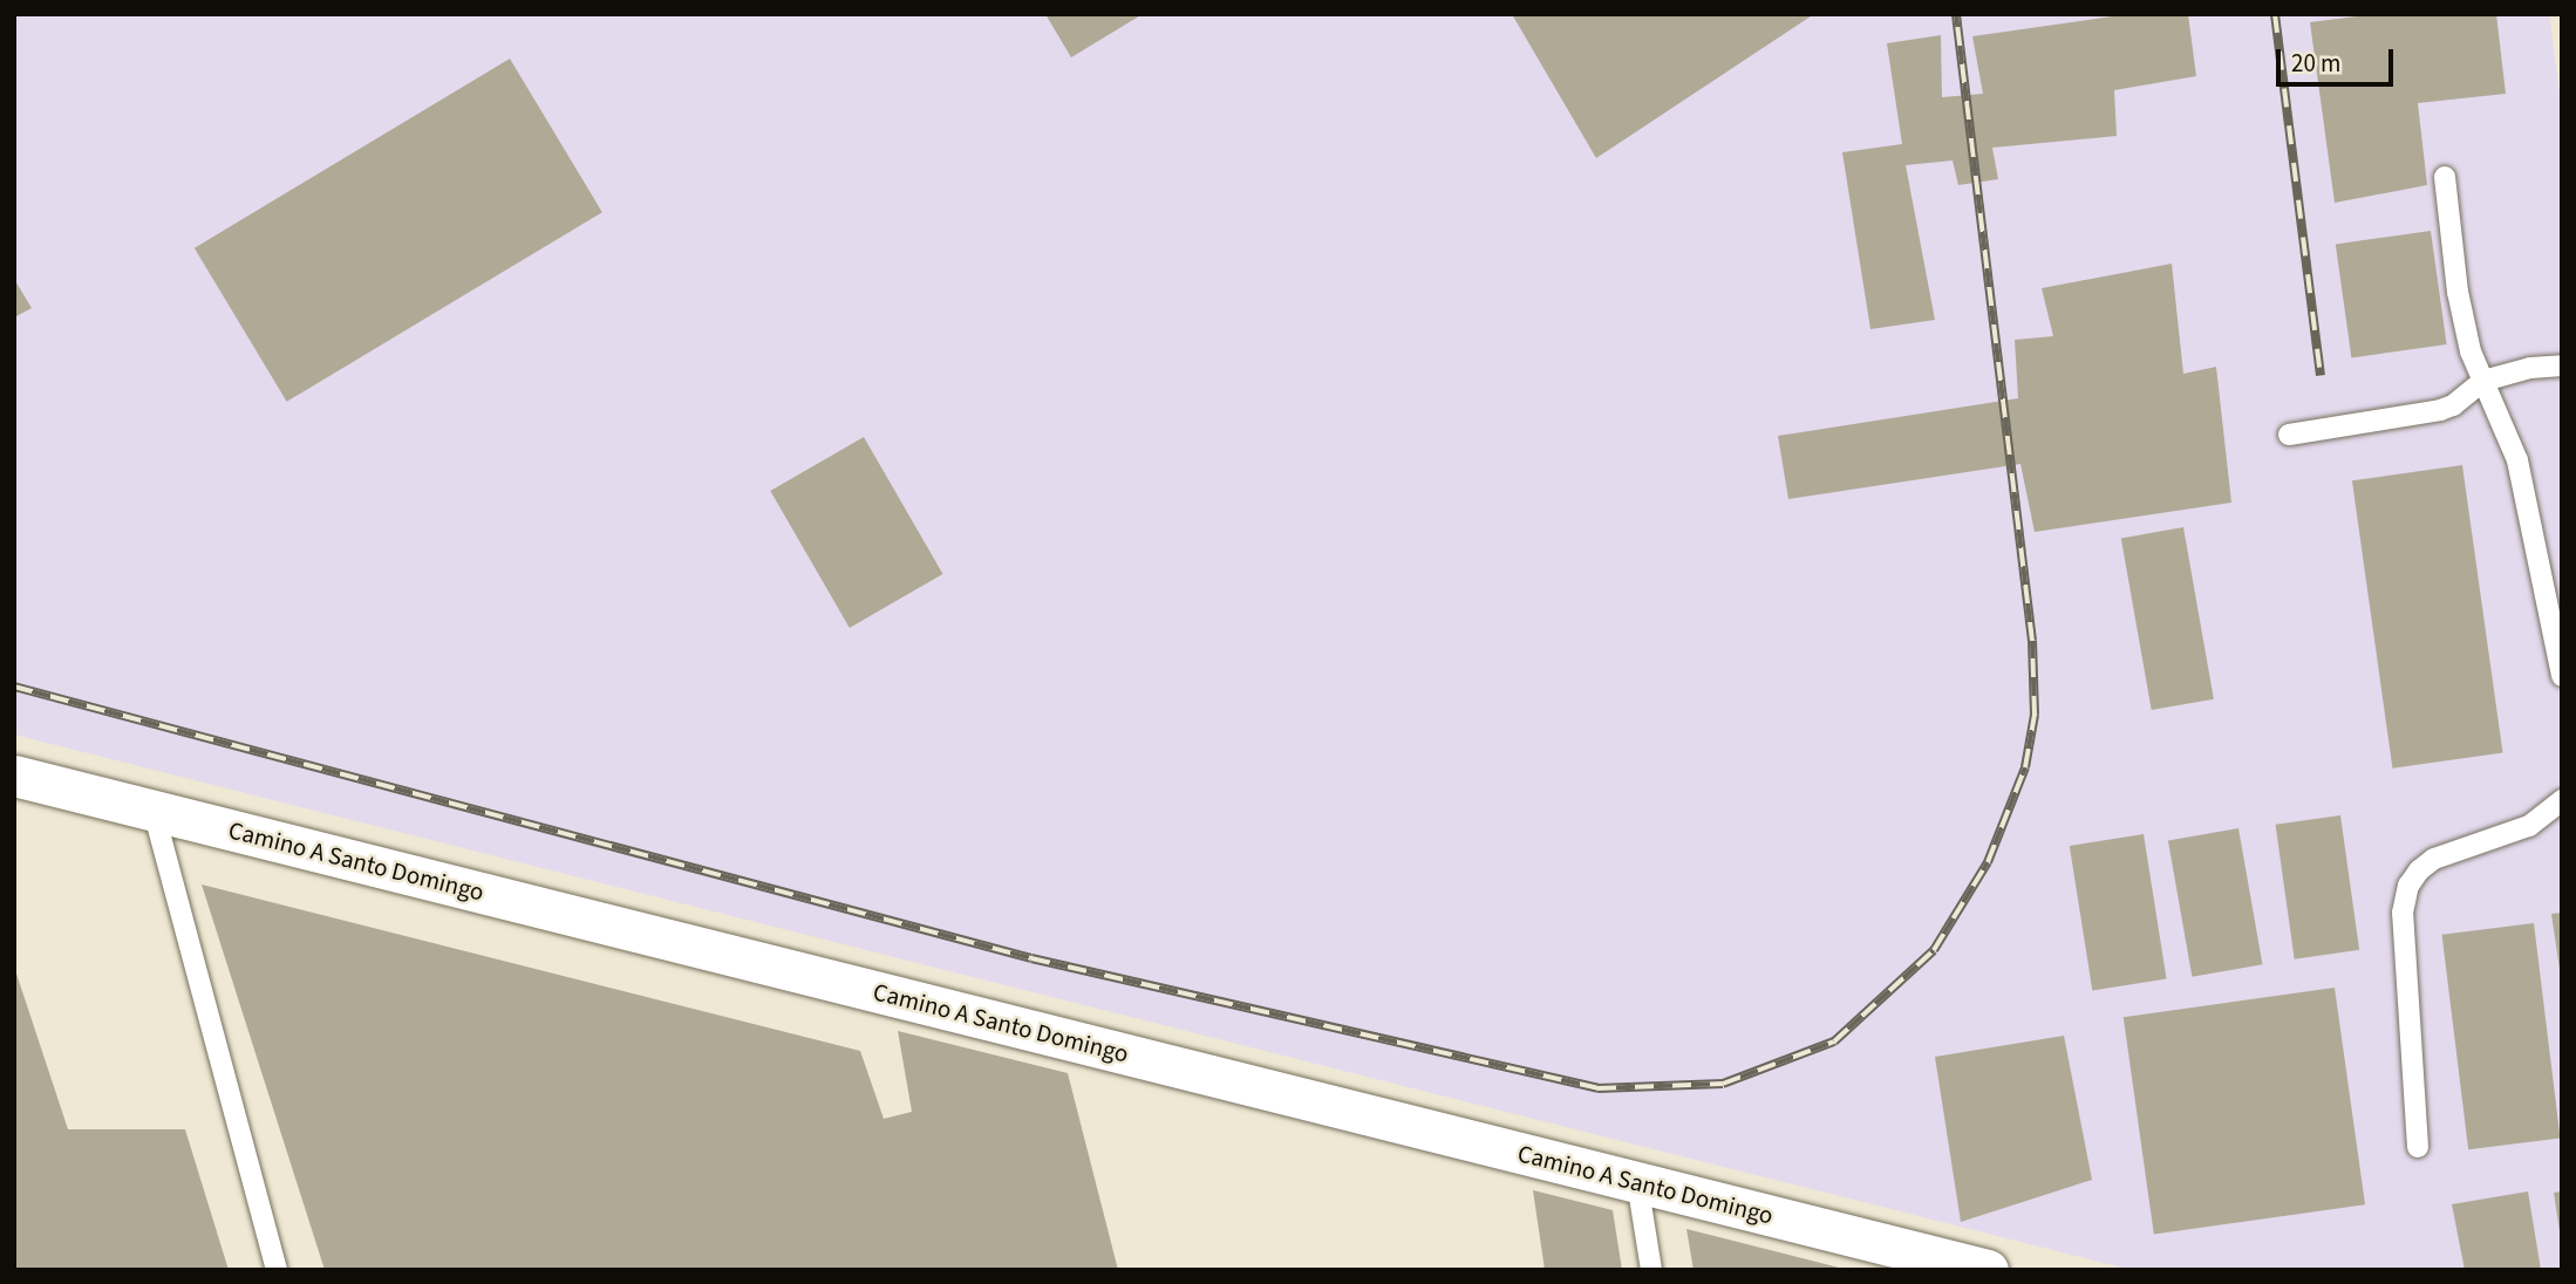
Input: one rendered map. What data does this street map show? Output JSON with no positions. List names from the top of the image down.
{
  "streets": {
    "street": ["Camino A Santo Domingo"]
  },
  "scale_bar": "20 m"
}
